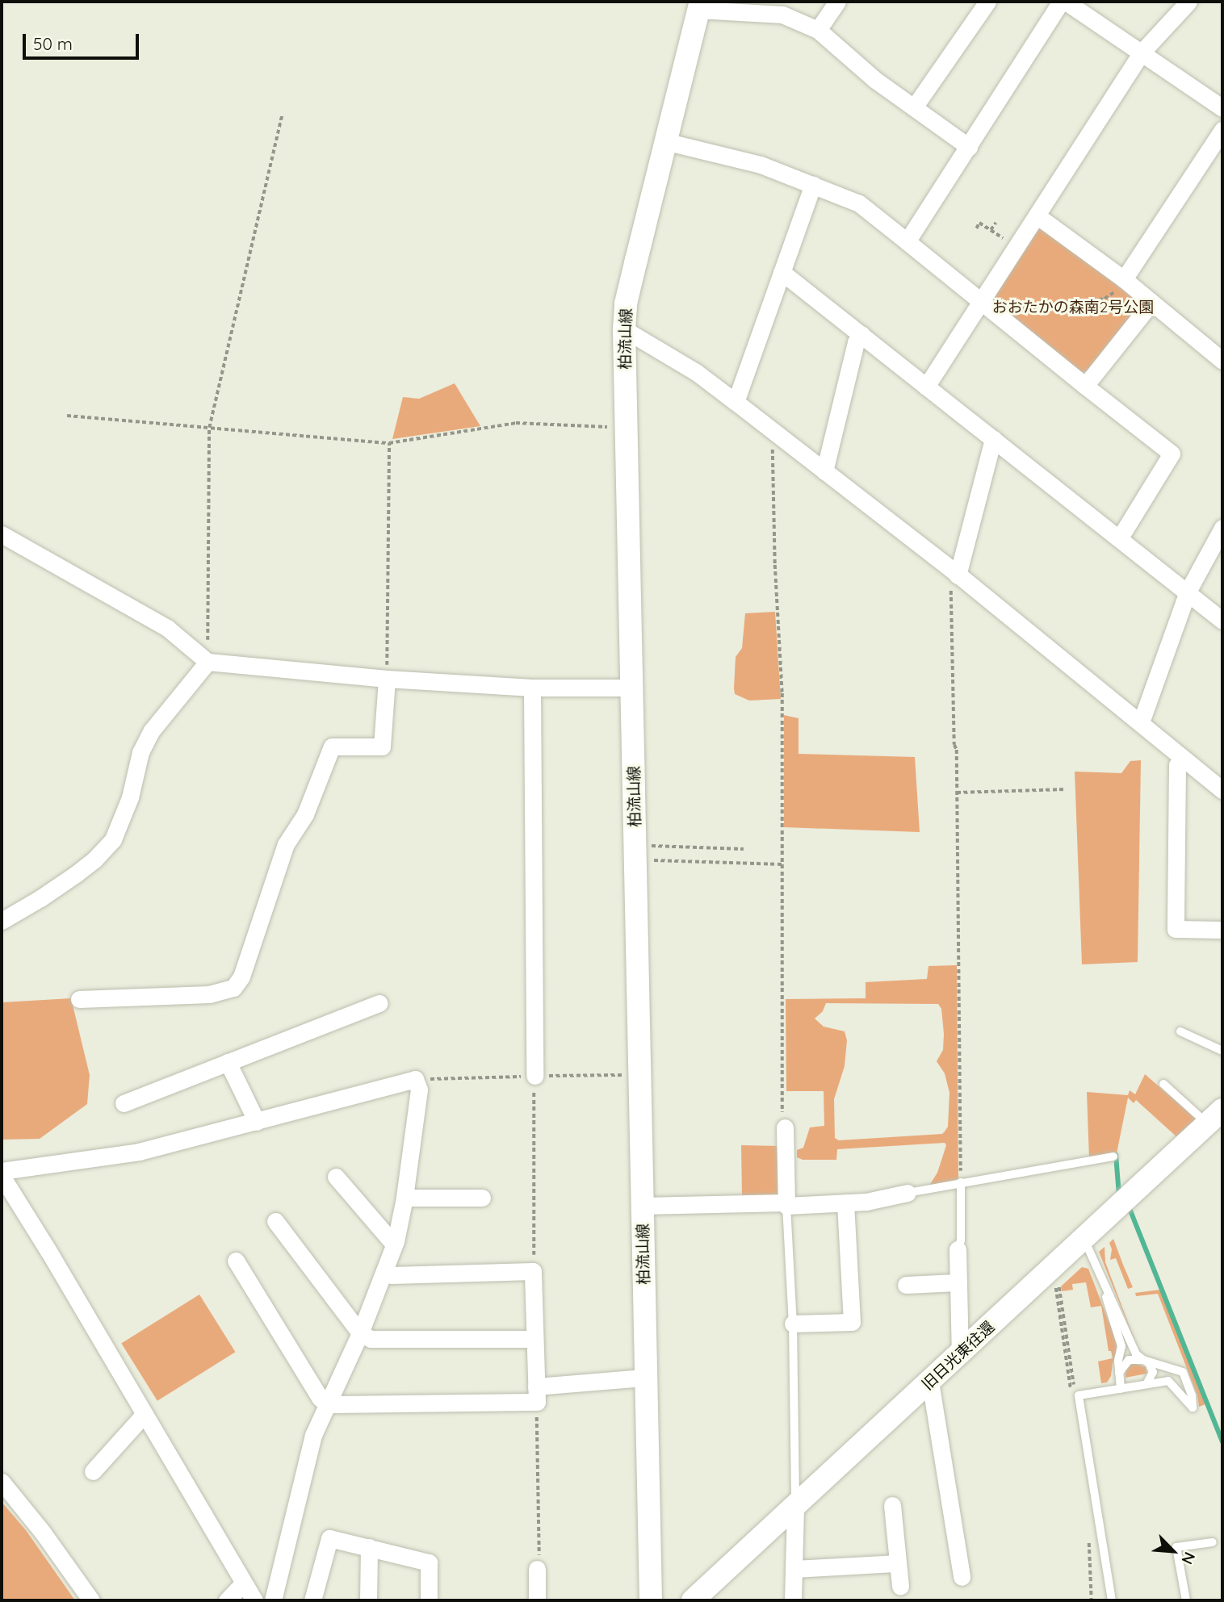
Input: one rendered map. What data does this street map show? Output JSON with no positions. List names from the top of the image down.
{
  "streets": {
    "main road": ["柏流山線", "旧日光東往還"]
  },
  "parks": ["おおたかの森南2号公園"],
  "scale_bar": "50 m",
  "north": "bottom right"
}
